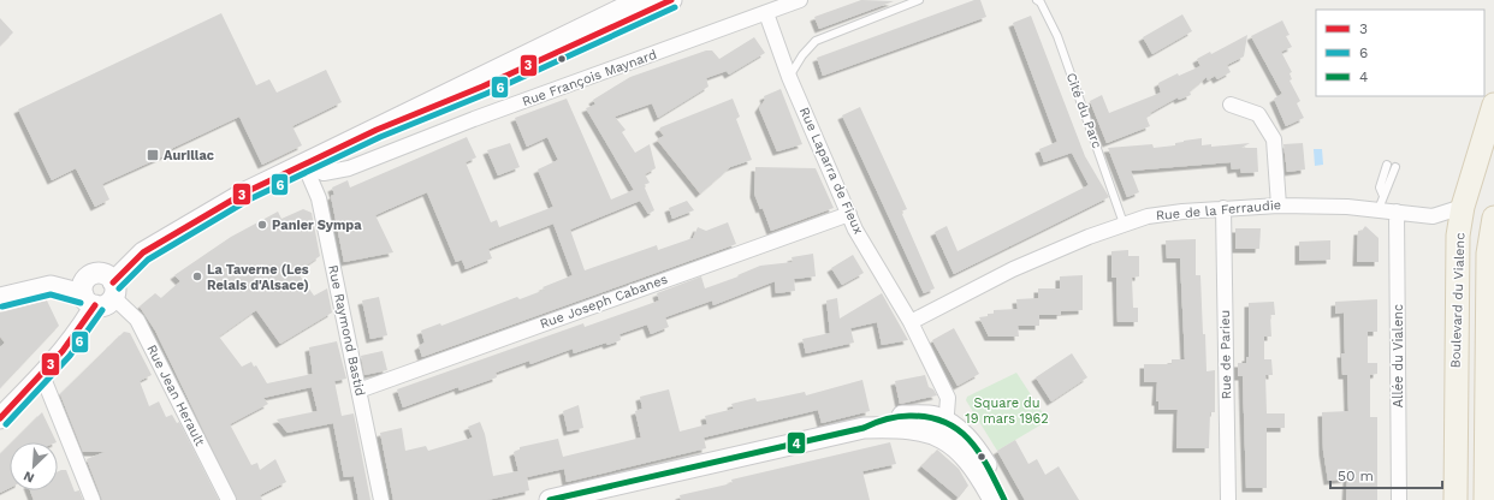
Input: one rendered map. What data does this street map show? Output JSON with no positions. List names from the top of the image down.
{
  "streets": {
    "main road": ["Boulevard du Vialenc"],
    "street": [
      "Rue François Maynard",
      "Rue Laparra de Fieux",
      "Rue de la Ferraudie",
      "Rue Joseph Cabanes",
      "Rue Raymond Bastid",
      "Rue de Parieu",
      "Allée du Vialenc",
      "Rue Jean Herault"
    ],
    "lane": ["Cité du Parc"]
  },
  "crossings": [
    ["Rue François Maynard", "Rue Laparra de Fieux"],
    ["Rue François Maynard", "Rue Raymond Bastid"],
    ["Cité du Parc", "Rue de la Ferraudie"],
    ["Rue Laparra de Fieux", "Rue de la Ferraudie"],
    ["Rue Laparra de Fieux", "Rue Joseph Cabanes"],
    ["Rue de la Ferraudie", "Boulevard du Vialenc"],
    ["Rue de la Ferraudie", "Rue de Parieu"],
    ["Rue de la Ferraudie", "Allée du Vialenc"],
    ["Rue Joseph Cabanes", "Rue Raymond Bastid"]
  ],
  "parks": ["Square du 19 mars 1962"],
  "places": {
    "transit": ["Aurillac"],
    "other": ["Panier Sympa", "La Taverne (Les Relais d'Alsace)"]
  },
  "lines": ["transit line 3", "transit line 6", "transit line 4"],
  "legend": ["3", "6", "4"],
  "scale_bar": "50 m",
  "north": "bottom left"
}
